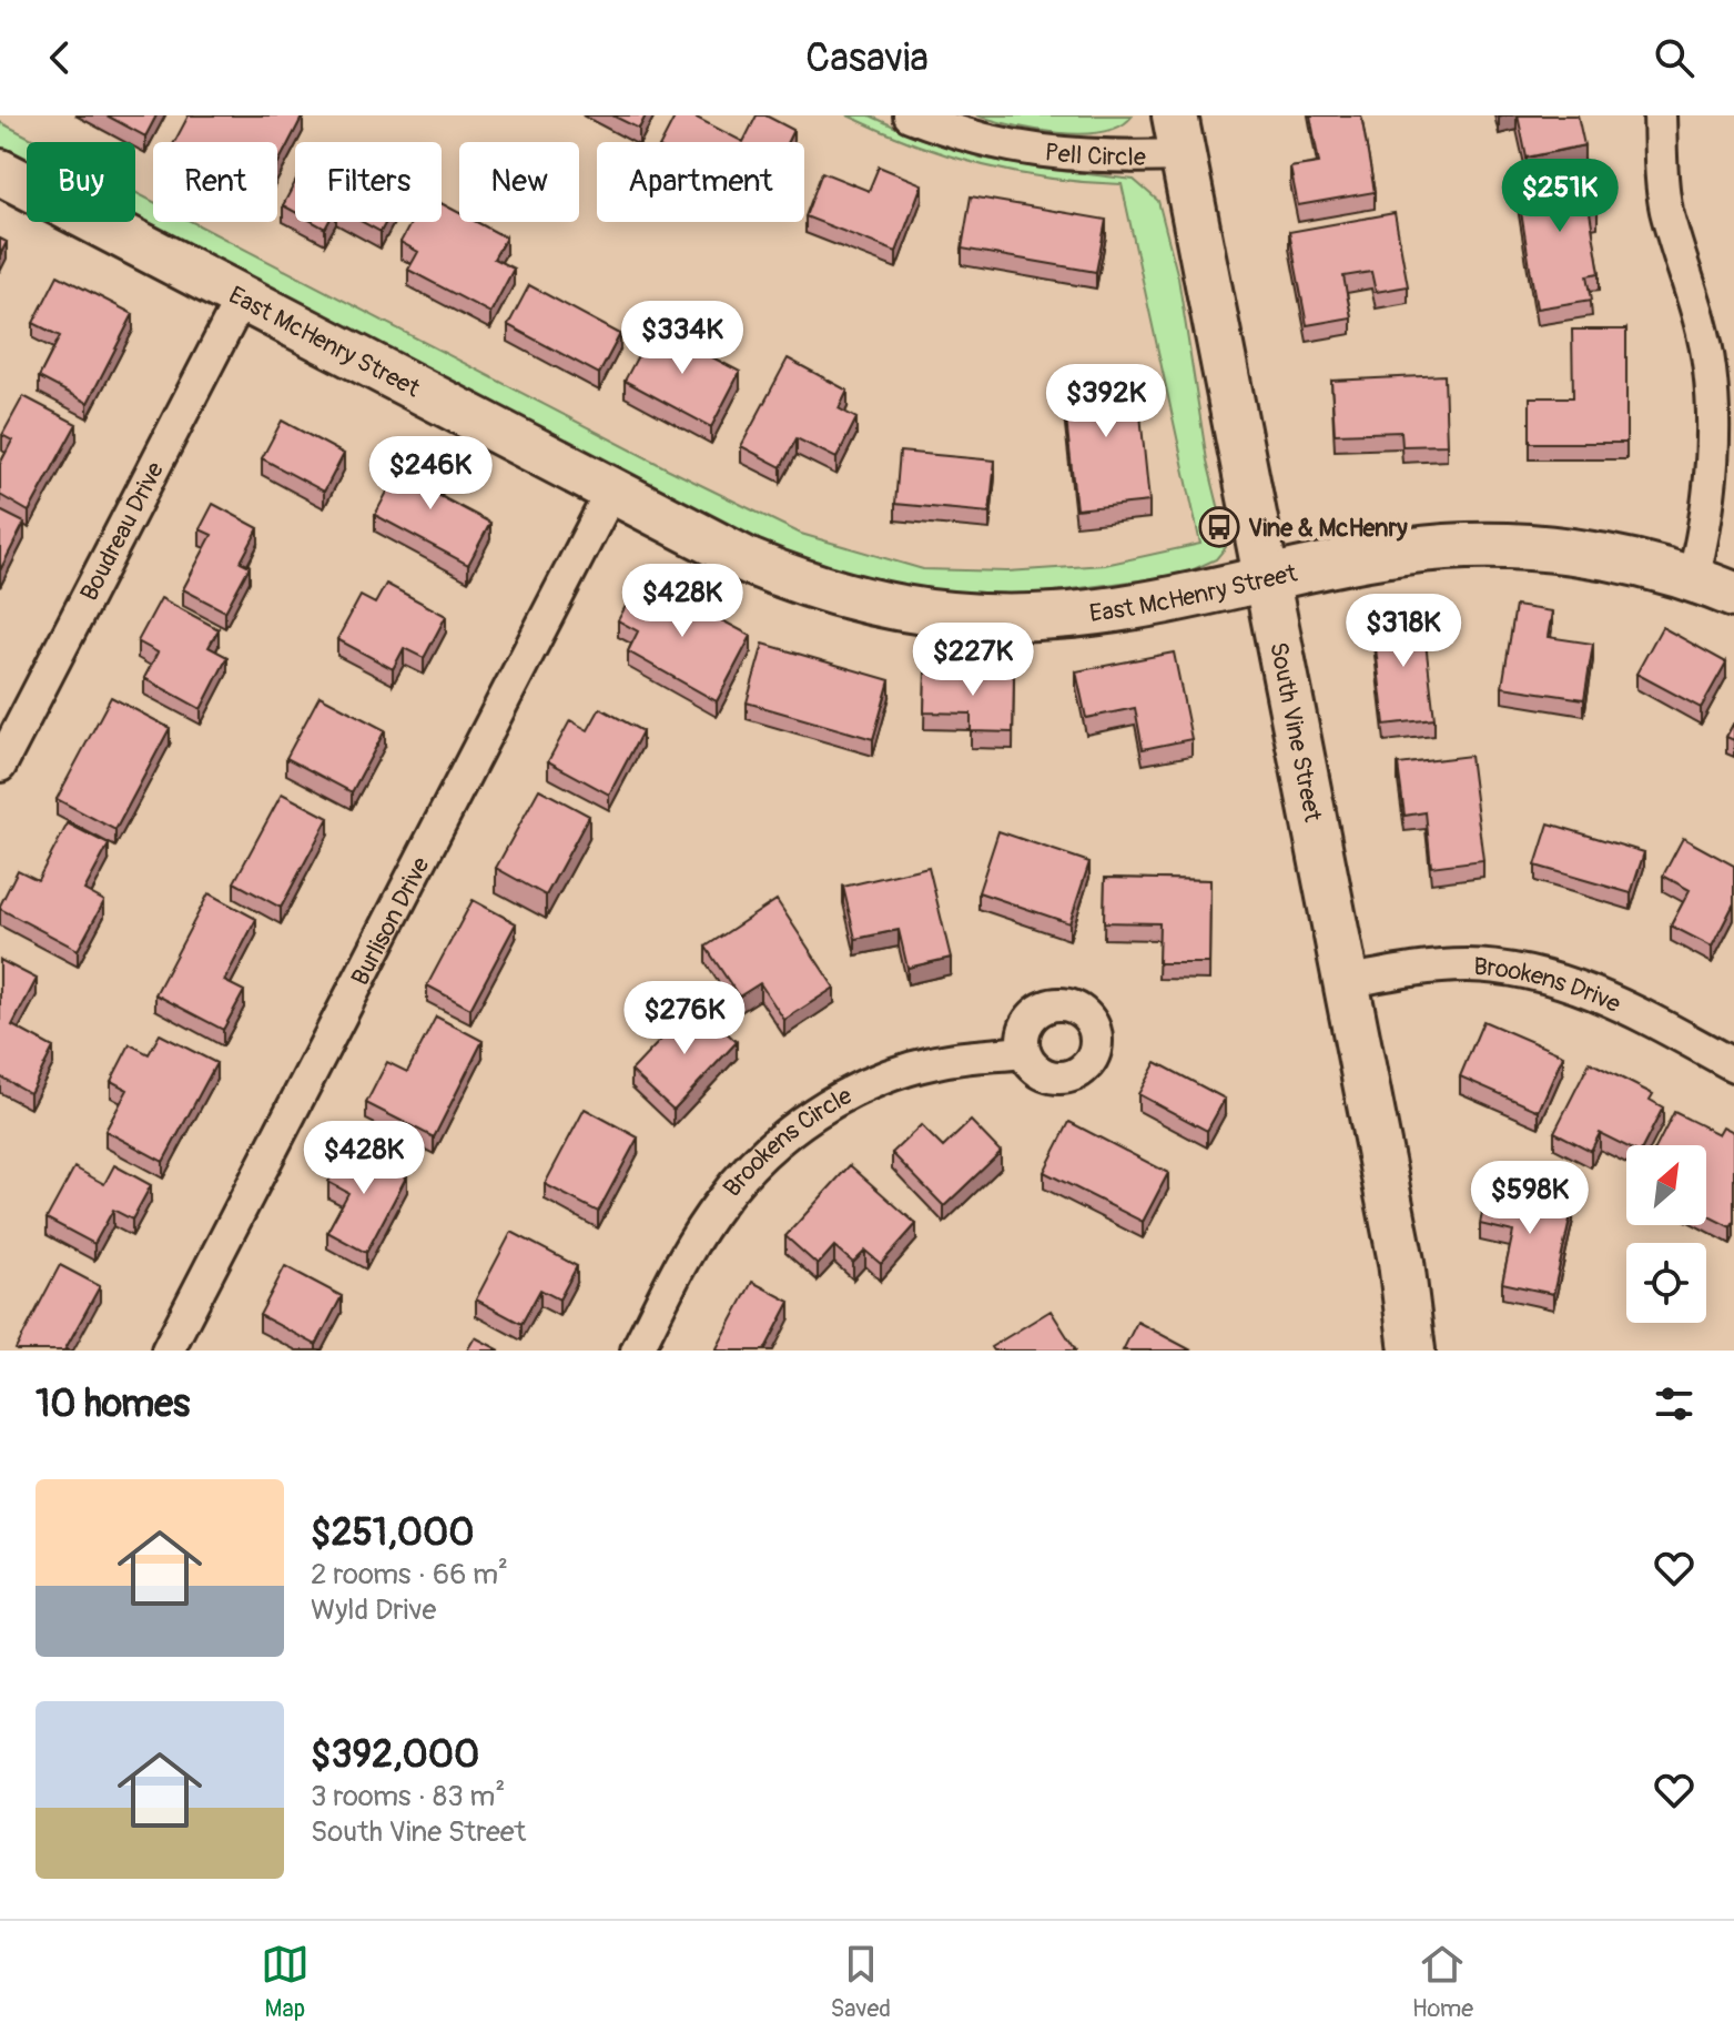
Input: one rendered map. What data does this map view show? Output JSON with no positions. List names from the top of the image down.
{
  "streets": {
    "street": [
      "Pell Circle",
      "East McHenry Street",
      "Boudreau Drive",
      "South Vine Street",
      "Burlison Drive",
      "Brookens Drive",
      "Brookens Circle"
    ]
  },
  "crossings": [
    ["Pell Circle", "South Vine Street"],
    ["East McHenry Street", "Boudreau Drive"],
    ["East McHenry Street", "South Vine Street"],
    ["East McHenry Street", "Burlison Drive"],
    ["South Vine Street", "Brookens Drive"]
  ],
  "places": {
    "bus stop": ["Vine & McHenry"]
  },
  "north": "top right",
  "page": {
    "header": "Casavia",
    "chip": [
      "Buy",
      "Rent",
      "Filters",
      "New",
      "Apartment"
    ],
    "price": [
      "$251K",
      "$334K",
      "$392K",
      "$246K",
      "$428K",
      "$318K",
      "$227K",
      "$276K",
      "$428K",
      "$598K"
    ],
    "heading": "10 homes",
    "list": [
      {
        "name": "$251,000",
        "note": "2 rooms · 66 m² · Wyld Drive"
      },
      {
        "name": "$392,000",
        "note": "3 rooms · 83 m² · South Vine Street"
      }
    ],
    "tabs": ["Map", "Saved", "Home"]
  }
}
